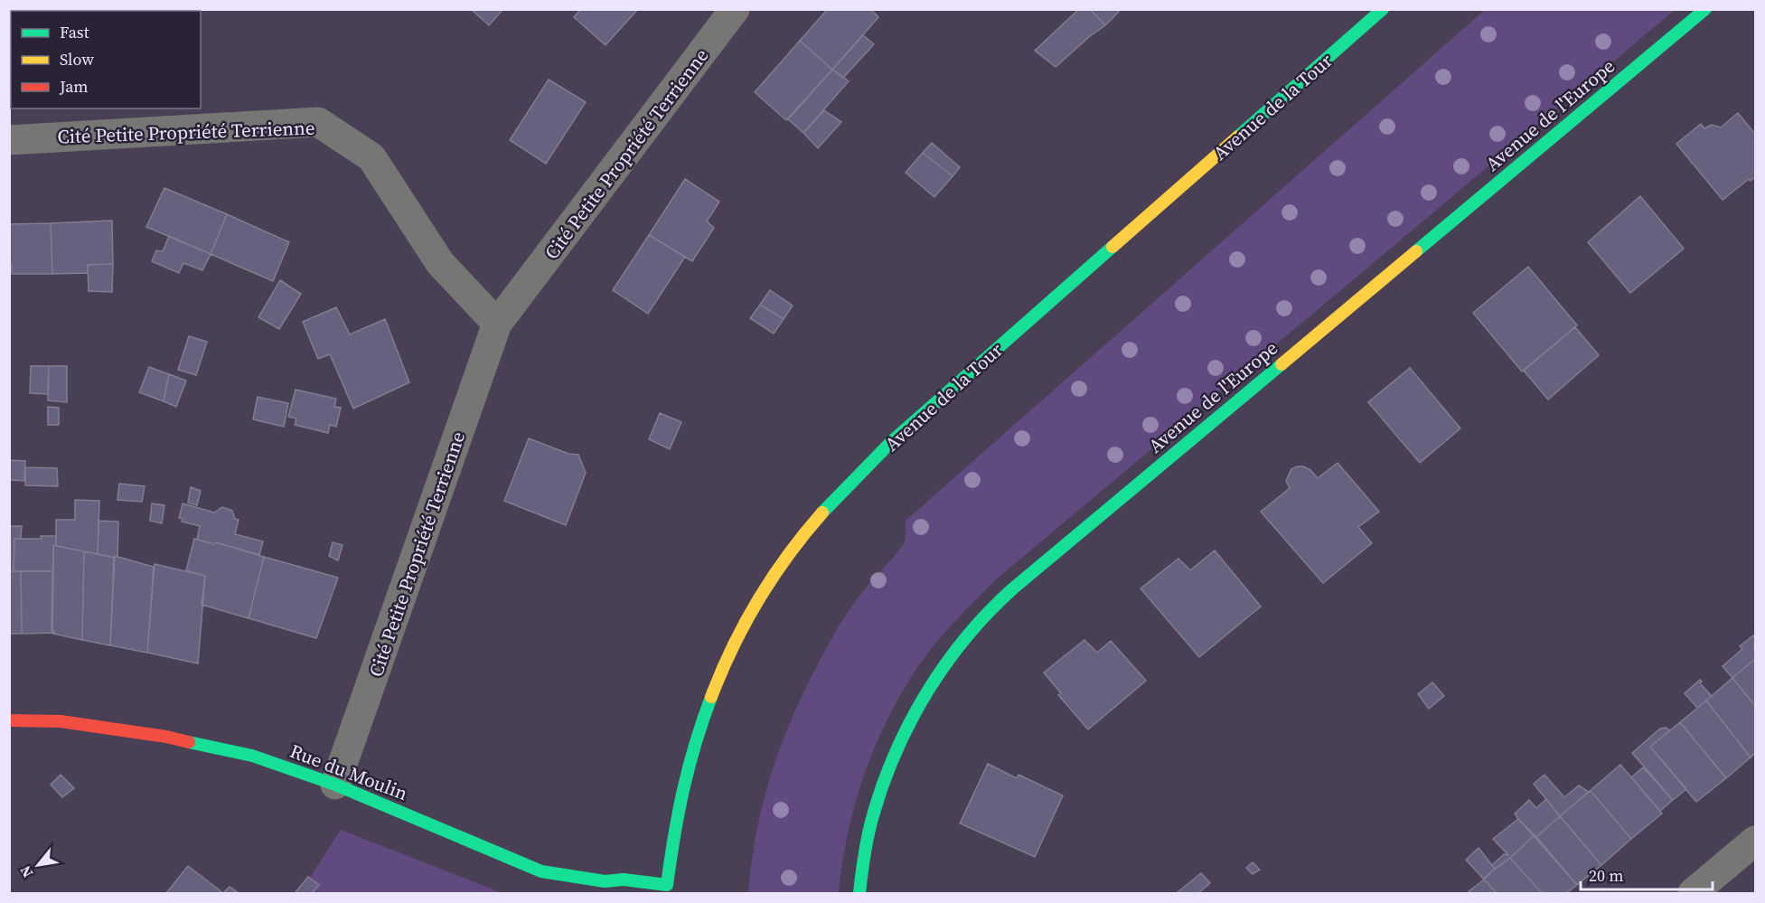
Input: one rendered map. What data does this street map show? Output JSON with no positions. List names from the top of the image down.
{
  "streets": {
    "street": [
      "Avenue de la Tour",
      "Avenue de l'Europe",
      "Cité Petite Propriété Terrienne",
      "Rue du Moulin"
    ]
  },
  "crossings": [
    ["Avenue de la Tour", "Rue du Moulin"],
    ["Cité Petite Propriété Terrienne", "Rue du Moulin"]
  ],
  "legend": ["Fast", "Slow", "Jam"],
  "scale_bar": "20 m",
  "north": "bottom left"
}
